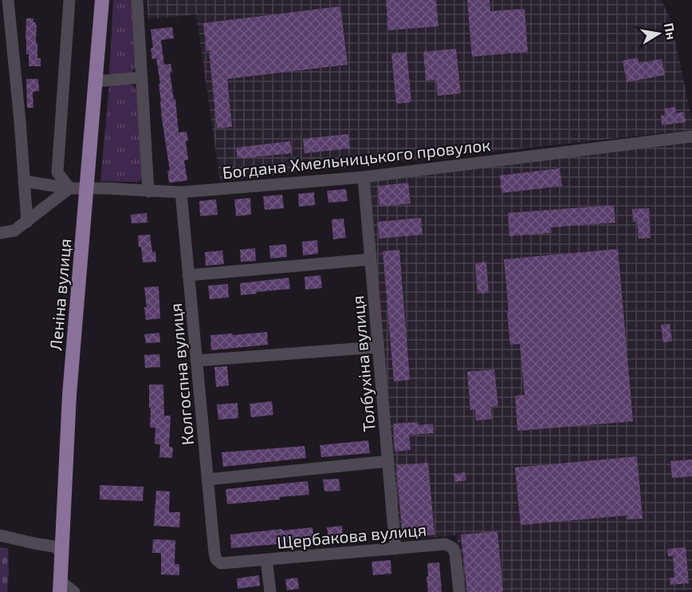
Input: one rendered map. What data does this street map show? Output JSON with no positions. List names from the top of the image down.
{
  "streets": {
    "main road": ["Леніна вулиця"],
    "street": [
      "Богдана Хмельницького провулок",
      "Толбухіна вулиця",
      "Колгоспна вулиця",
      "Щербакова вулиця"
    ]
  },
  "crossings": [
    ["Богдана Хмельницького провулок", "Леніна вулиця"],
    ["Богдана Хмельницького провулок", "Толбухіна вулиця"],
    ["Богдана Хмельницького провулок", "Колгоспна вулиця"],
    ["Толбухіна вулиця", "Щербакова вулиця"],
    ["Колгоспна вулиця", "Щербакова вулиця"]
  ],
  "north": "right"
}
